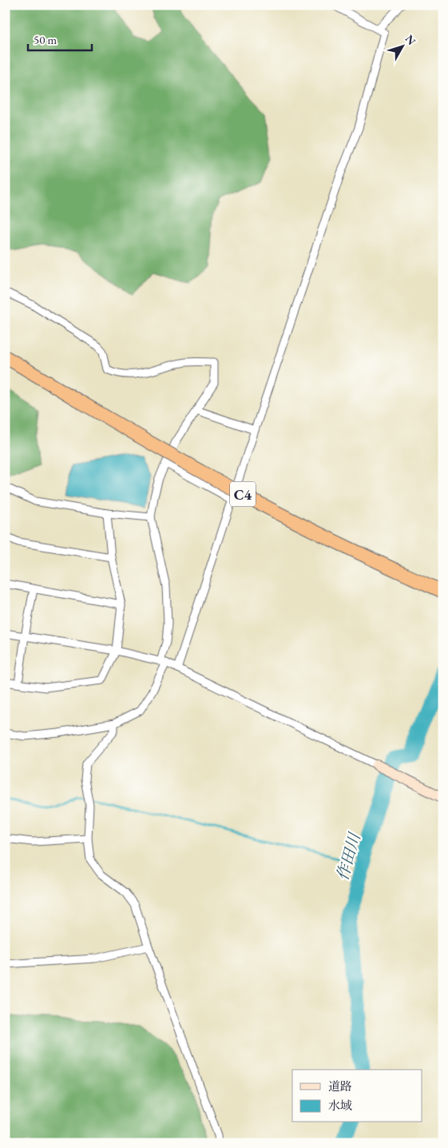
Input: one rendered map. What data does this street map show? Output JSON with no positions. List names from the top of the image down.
{
  "streets": {
    "highway": ["C4"]
  },
  "water": ["作田川"],
  "legend": ["道路", "水域"],
  "scale_bar": "50 m",
  "north": "top right"
}
